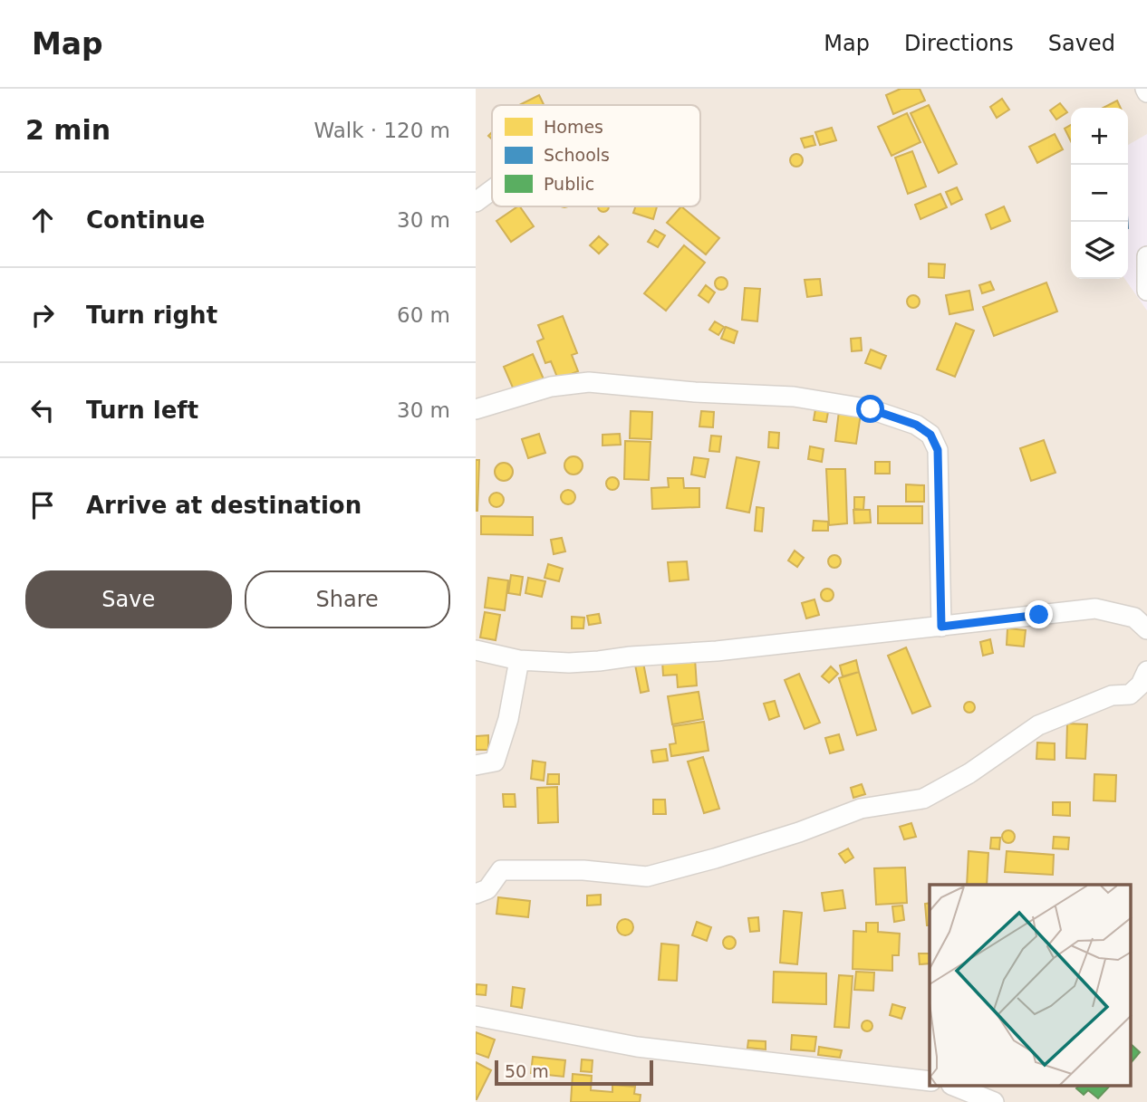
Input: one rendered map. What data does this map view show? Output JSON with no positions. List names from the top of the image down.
{
  "legend": ["Homes", "Schools", "Public"],
  "scale_bar": "50 m",
  "page": {
    "header": "Map",
    "nav": ["Map", "Directions", "Saved"],
    "heading": ["2 min", "Walk · 120 m"],
    "map_buttons": ["+", "−"],
    "list": [
      ["Continue", "30 m"],
      ["Turn right", "60 m"],
      ["Turn left", "30 m"],
      "Arrive at destination"
    ],
    "buttons": ["Save", "Share"],
    "scale": "50 m"
  }
}
